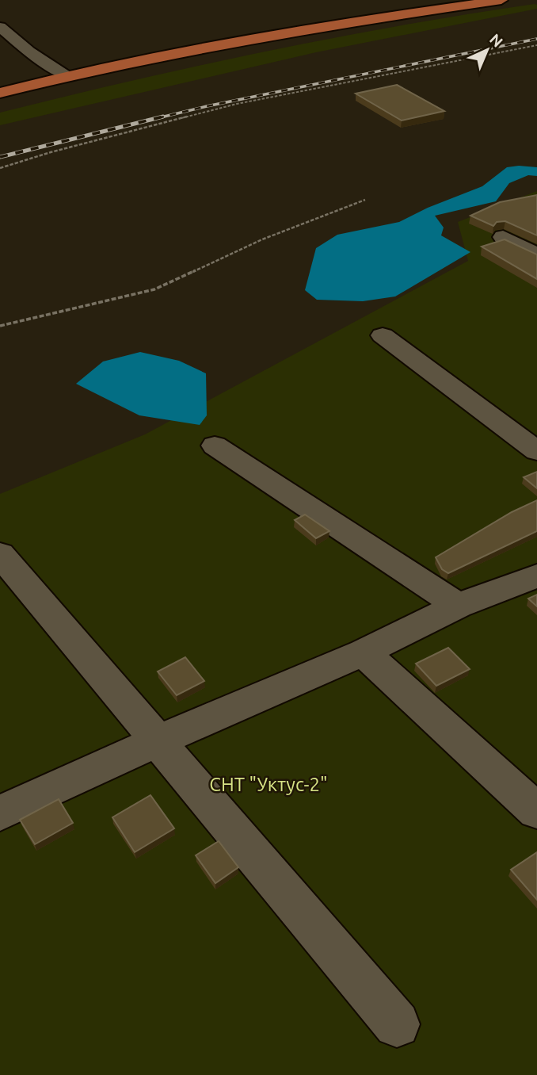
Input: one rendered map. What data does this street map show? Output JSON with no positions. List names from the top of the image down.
{
  "parks": ["СНТ \"Уктус-2\""],
  "north": "top right"
}
